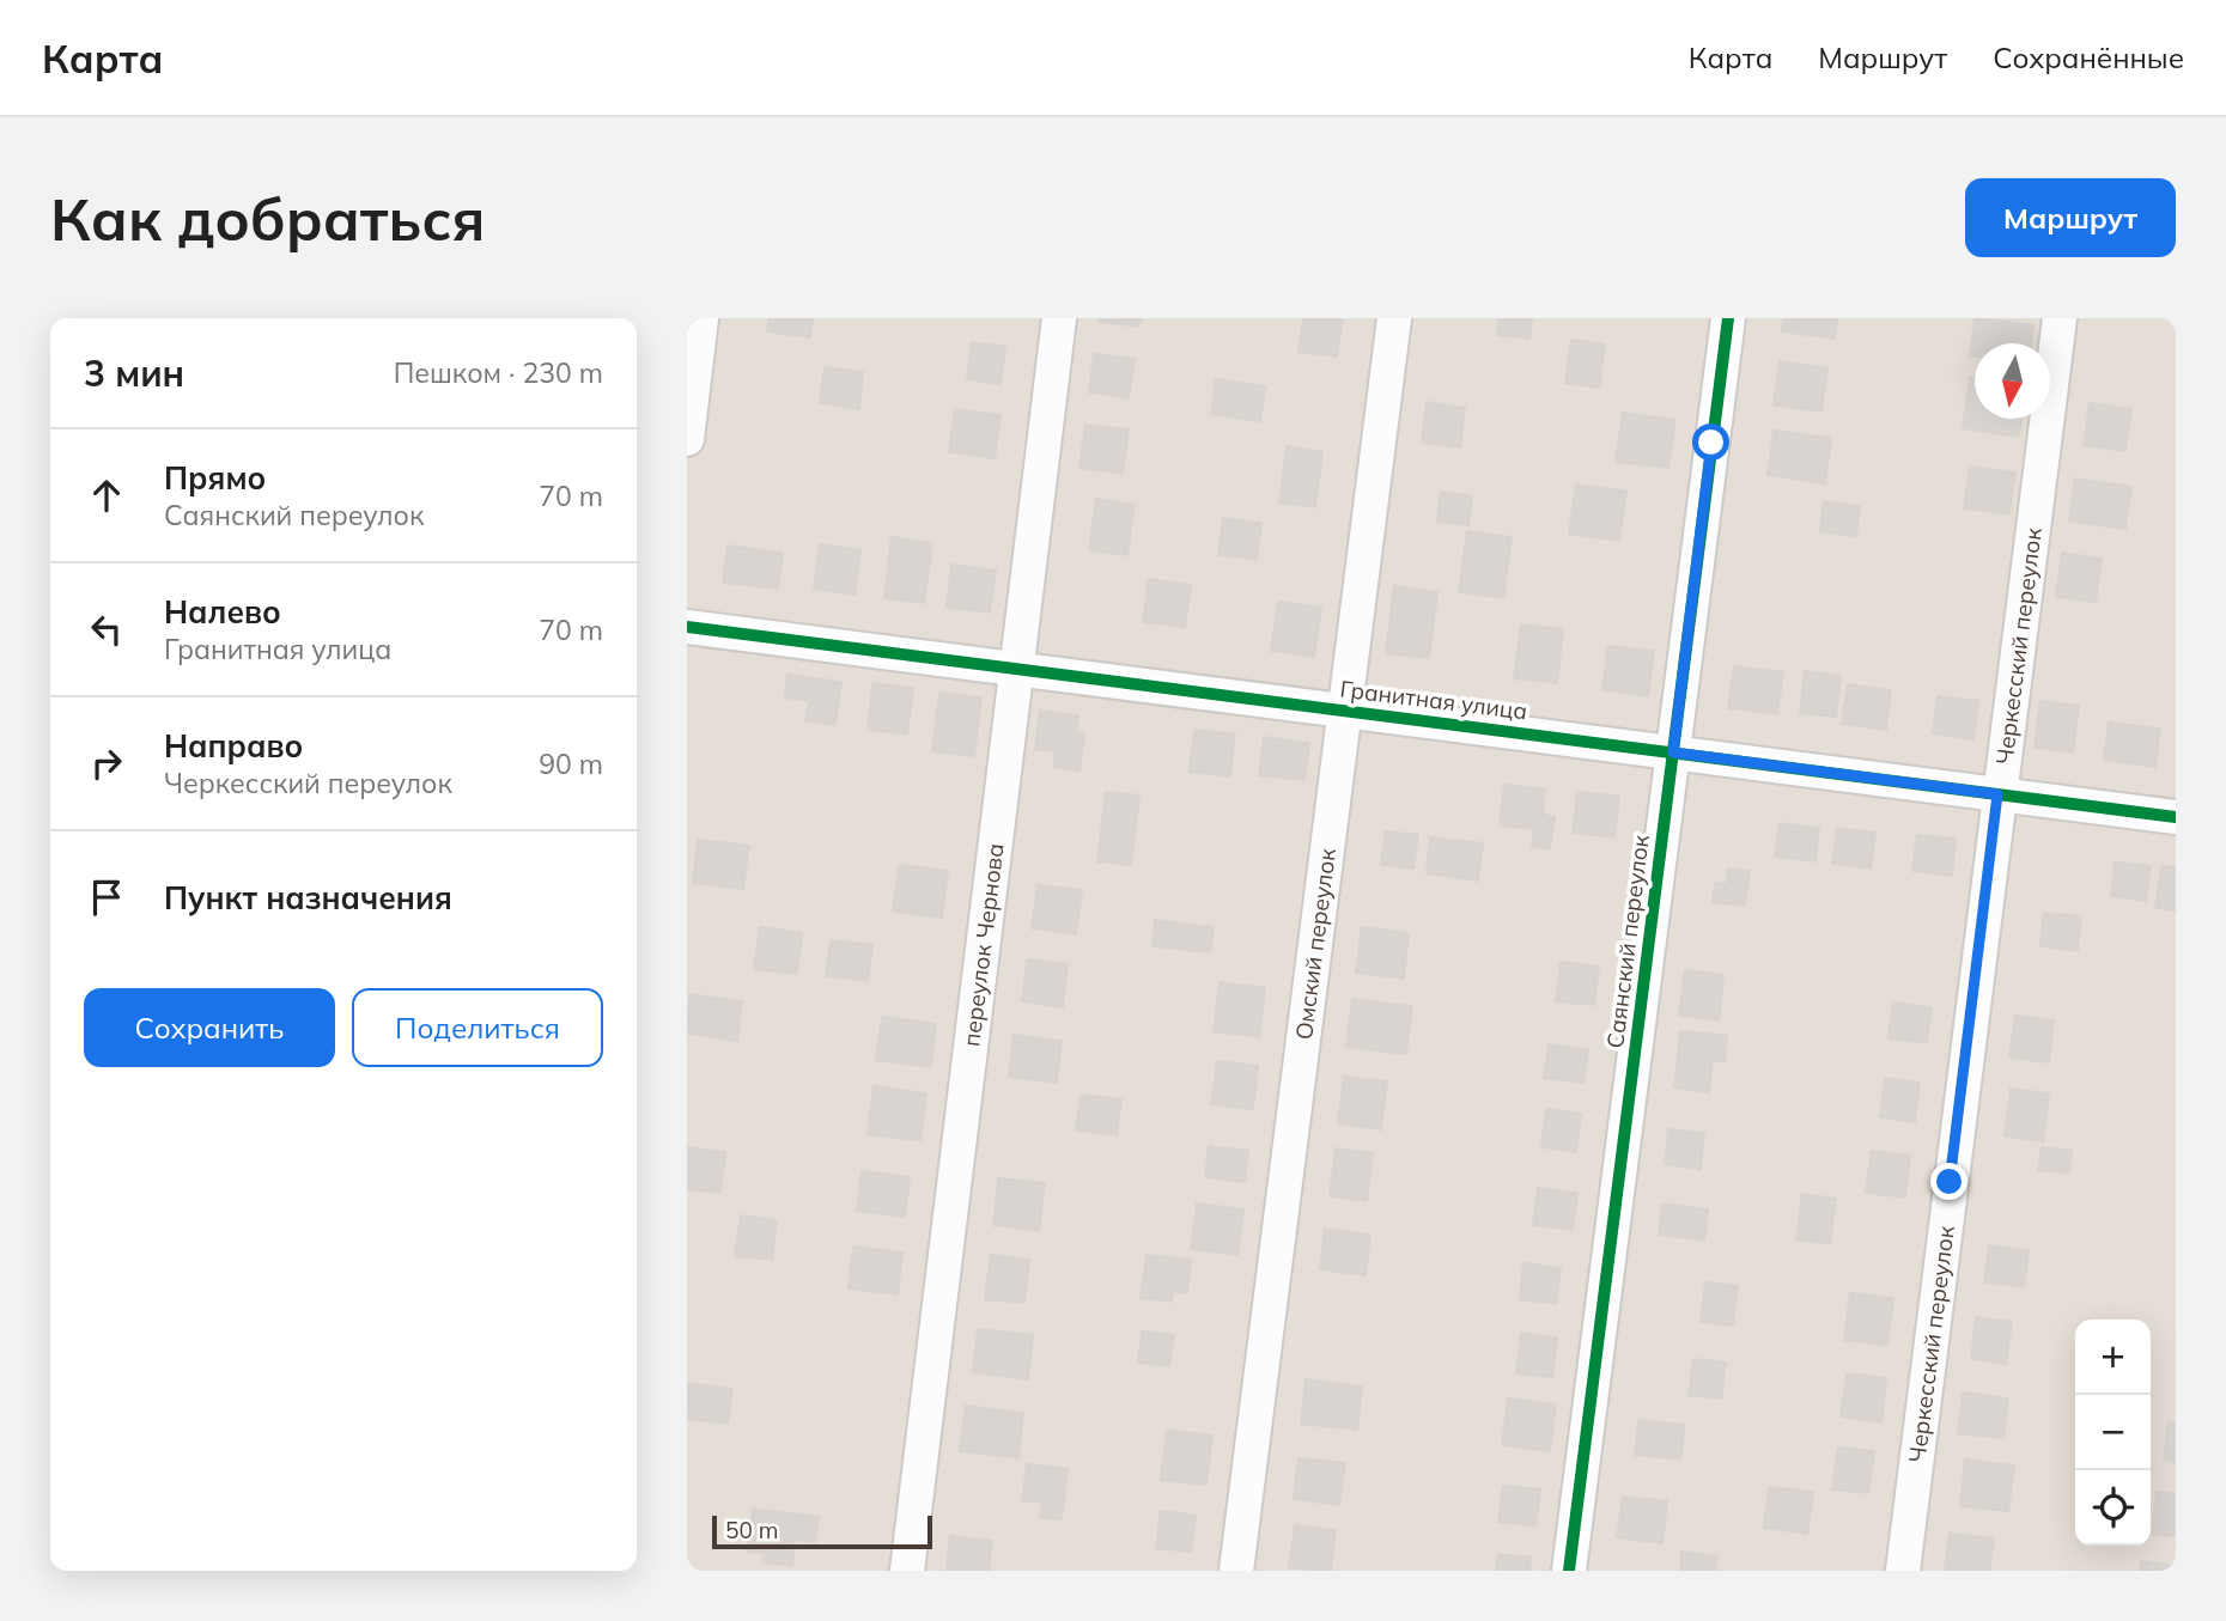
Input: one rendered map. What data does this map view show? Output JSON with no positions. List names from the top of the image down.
{
  "streets": {
    "street": [
      "Черкесский переулок",
      "Гранитная улица",
      "Саянский переулок",
      "переулок Чернова",
      "Омский переулок"
    ]
  },
  "crossings": [
    ["Черкесский переулок", "Гранитная улица"],
    ["Гранитная улица", "Саянский переулок"],
    ["Гранитная улица", "переулок Чернова"],
    ["Гранитная улица", "Омский переулок"]
  ],
  "scale_bar": "50 m",
  "north": "bottom",
  "page": {
    "header": "Карта",
    "nav": ["Карта", "Маршрут", "Сохранённые"],
    "buttons": [
      "Маршрут",
      ["Сохранить", "Поделиться"]
    ],
    "title": "Как добраться",
    "heading": ["3 мин", "Пешком · 230 m"],
    "list": [
      ["Прямо", "Саянский переулок", "70 m"],
      ["Налево", "Гранитная улица", "70 m"],
      ["Направо", "Черкесский переулок", "90 m"],
      "Пункт назначения"
    ],
    "map_buttons": ["+", "−"],
    "scale": "50 m"
  }
}
